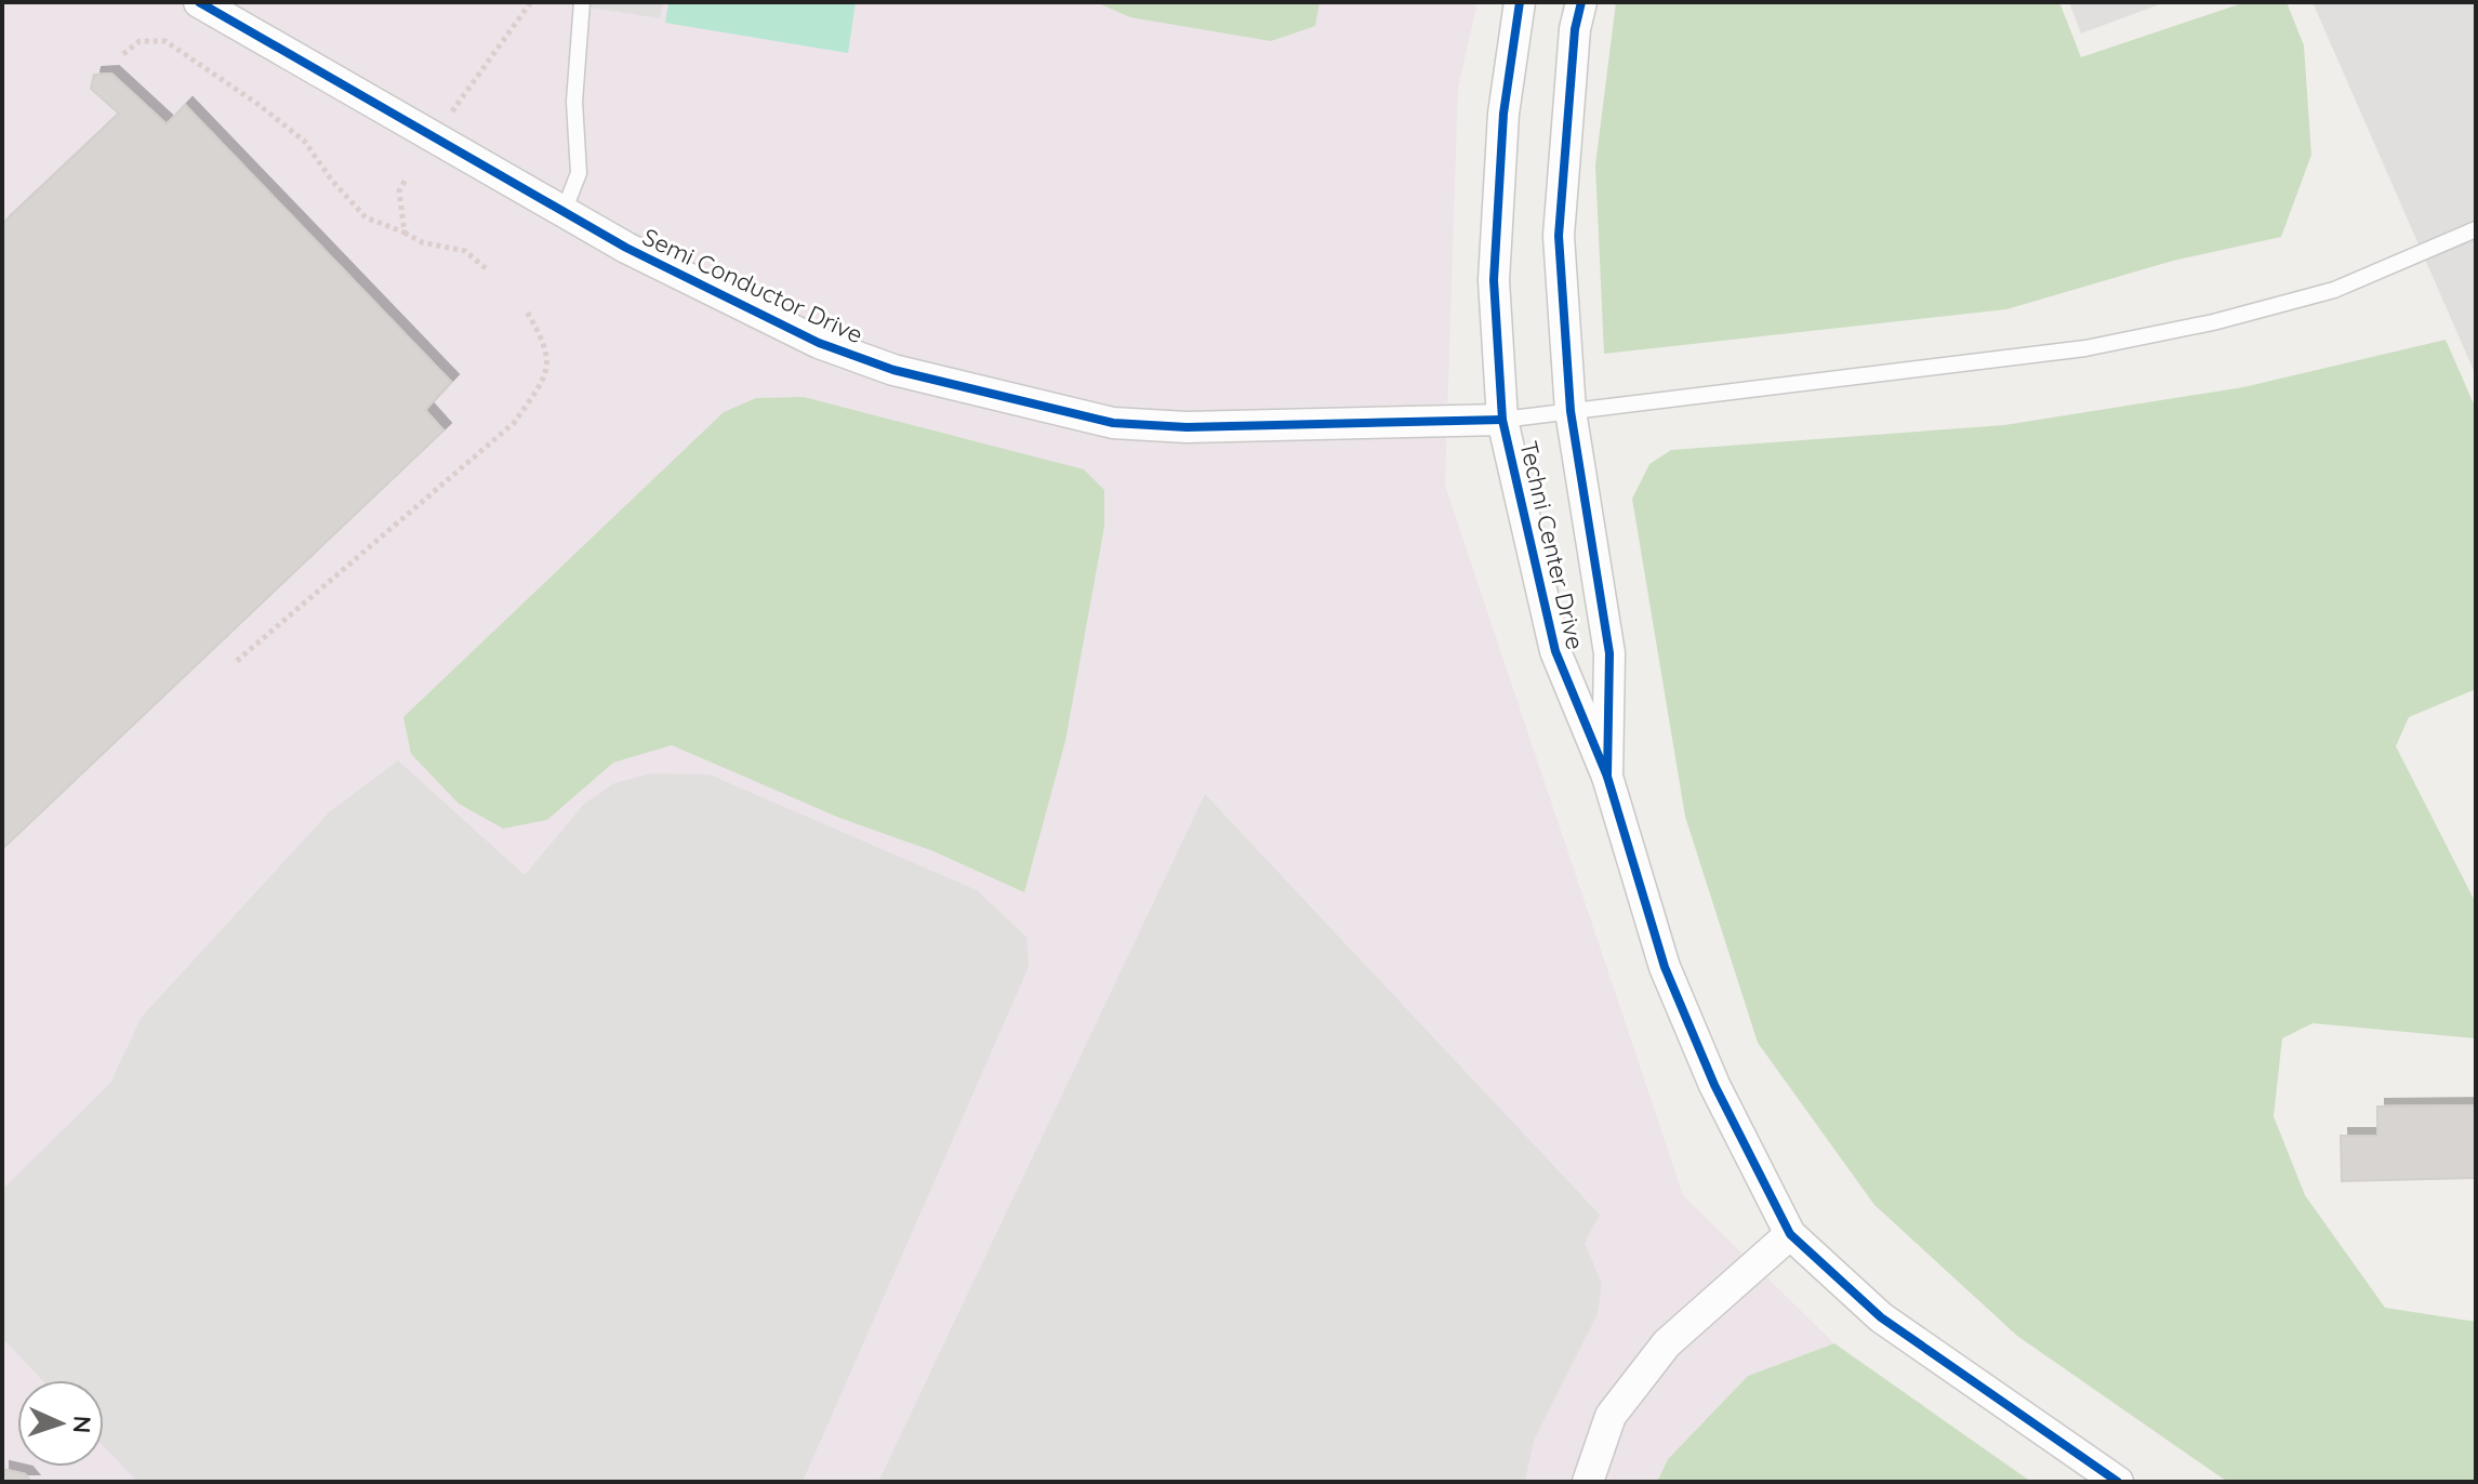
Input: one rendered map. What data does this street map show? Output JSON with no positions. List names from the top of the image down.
{
  "streets": {
    "street": ["Semi Conductor Drive", "Techni Center Drive"]
  },
  "crossings": [
    ["Semi Conductor Drive", "Techni Center Drive"]
  ],
  "north": "right"
}
